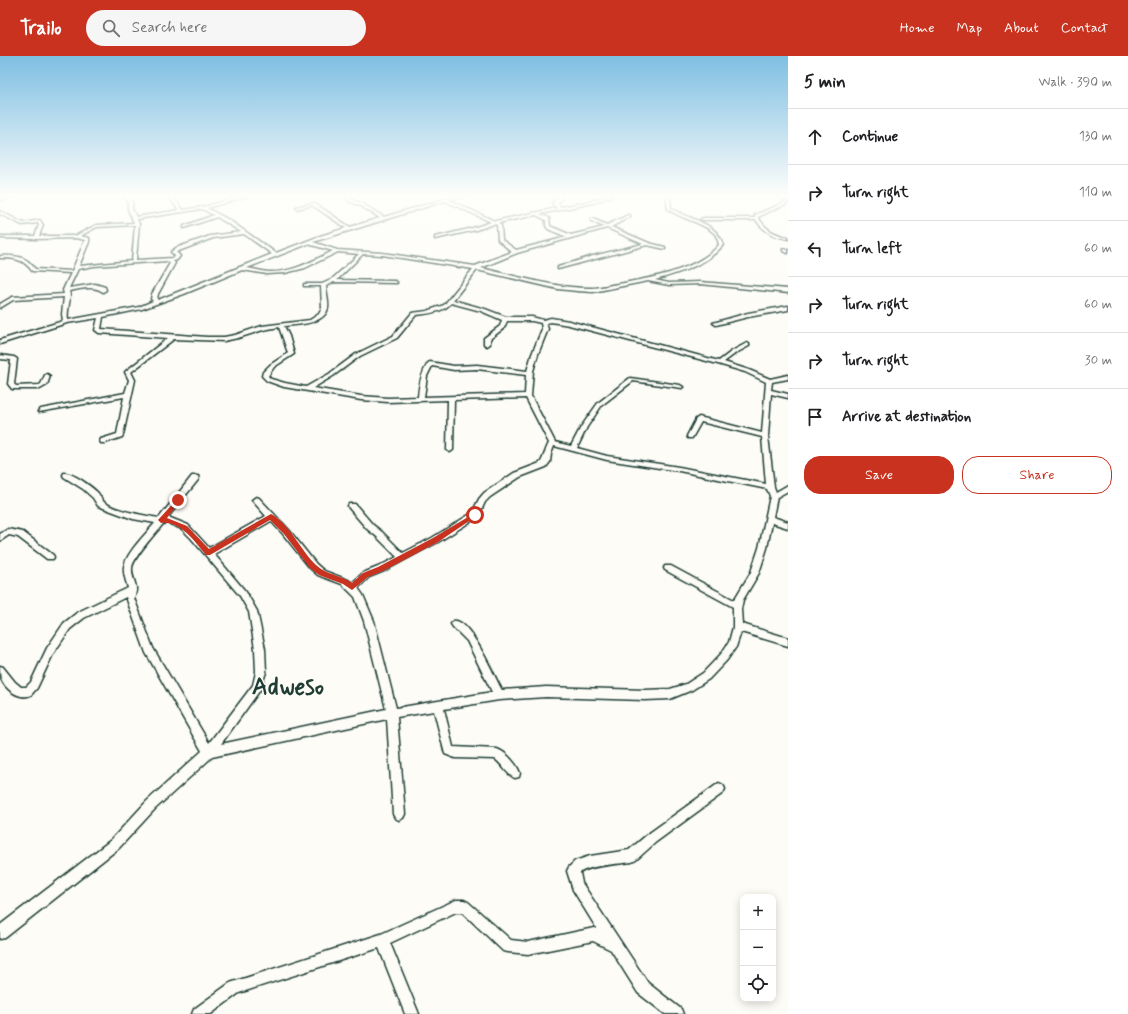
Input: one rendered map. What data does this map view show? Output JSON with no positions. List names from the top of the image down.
{
  "districts": ["Adweso"],
  "page": {
    "header": "Trailo",
    "search": "Search here",
    "nav": [
      "Home",
      "Map",
      "About",
      "Contact"
    ],
    "heading": ["5 min", "Walk · 390 m"],
    "list": [
      ["Continue", "130 m"],
      ["Turn right", "110 m"],
      ["Turn left", "60 m"],
      ["Turn right", "60 m"],
      ["Turn right", "30 m"],
      "Arrive at destination"
    ],
    "buttons": ["Save", "Share"],
    "map_buttons": ["+", "−"]
  }
}
